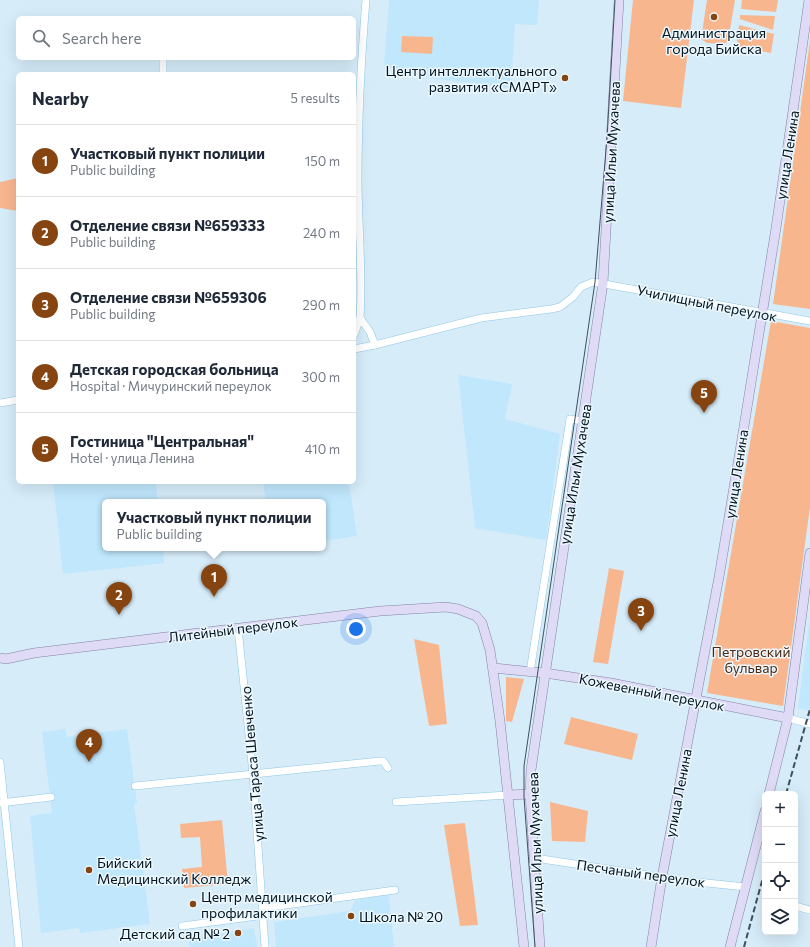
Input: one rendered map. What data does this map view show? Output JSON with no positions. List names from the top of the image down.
{
  "streets": {
    "main road": [
      "улица Ильи Мухачева",
      "улица Ленина",
      "Литейный переулок",
      "Кожевенный переулок"
    ],
    "street": ["Училищный переулок", "улица Тараса Шевченко", "Песчаный переулок"]
  },
  "crossings": [
    ["улица Ильи Мухачева", "Училищный переулок"],
    ["улица Ильи Мухачева", "Литейный переулок"],
    ["улица Ильи Мухачева", "Кожевенный переулок"],
    ["улица Ильи Мухачева", "Песчаный переулок"],
    ["улица Ленина", "Училищный переулок"],
    ["улица Ленина", "Кожевенный переулок"],
    ["улица Ленина", "Песчаный переулок"],
    ["Литейный переулок", "улица Тараса Шевченко"]
  ],
  "parks": ["Петровский бульвар"],
  "places": [
    "Администрация города Бийска",
    "Центр интеллектуального развития «СМАРТ»",
    "Бийский Медицинский Колледж",
    "Центр медицинской профилактики",
    "Школа № 20",
    "Детский сад № 2"
  ],
  "page": {
    "search": "Search here",
    "heading": ["Nearby", "5 results"],
    "list": [
      {
        "mark": "1",
        "name": "Участковый пункт полиции",
        "note": "Public building",
        "value": "150 m"
      },
      {
        "mark": "2",
        "name": "Отделение связи №659333",
        "note": "Public building",
        "value": "240 m"
      },
      {
        "mark": "3",
        "name": "Отделение связи №659306",
        "note": "Public building",
        "value": "290 m"
      },
      {
        "mark": "4",
        "name": "Детская городская больница",
        "note": "Hospital · Мичуринский переулок",
        "value": "300 m"
      },
      {
        "mark": "5",
        "name": "Гостиница \"Центральная\"",
        "note": "Hotel · улица Ленина",
        "value": "410 m"
      }
    ],
    "pins": [
      "5",
      "1",
      "2",
      "3",
      "4"
    ],
    "popup": ["Участковый пункт полиции", "Public building"],
    "map_buttons": ["+", "−"]
  }
}
